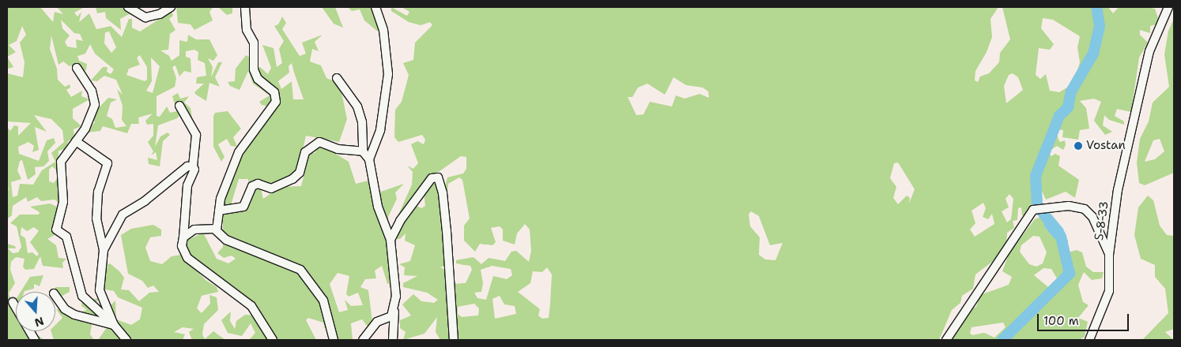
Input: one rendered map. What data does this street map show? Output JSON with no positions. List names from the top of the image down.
{
  "streets": {
    "street": ["Տ-8-33"]
  },
  "places": ["Vostan"],
  "scale_bar": "100 m",
  "north": "bottom"
}
